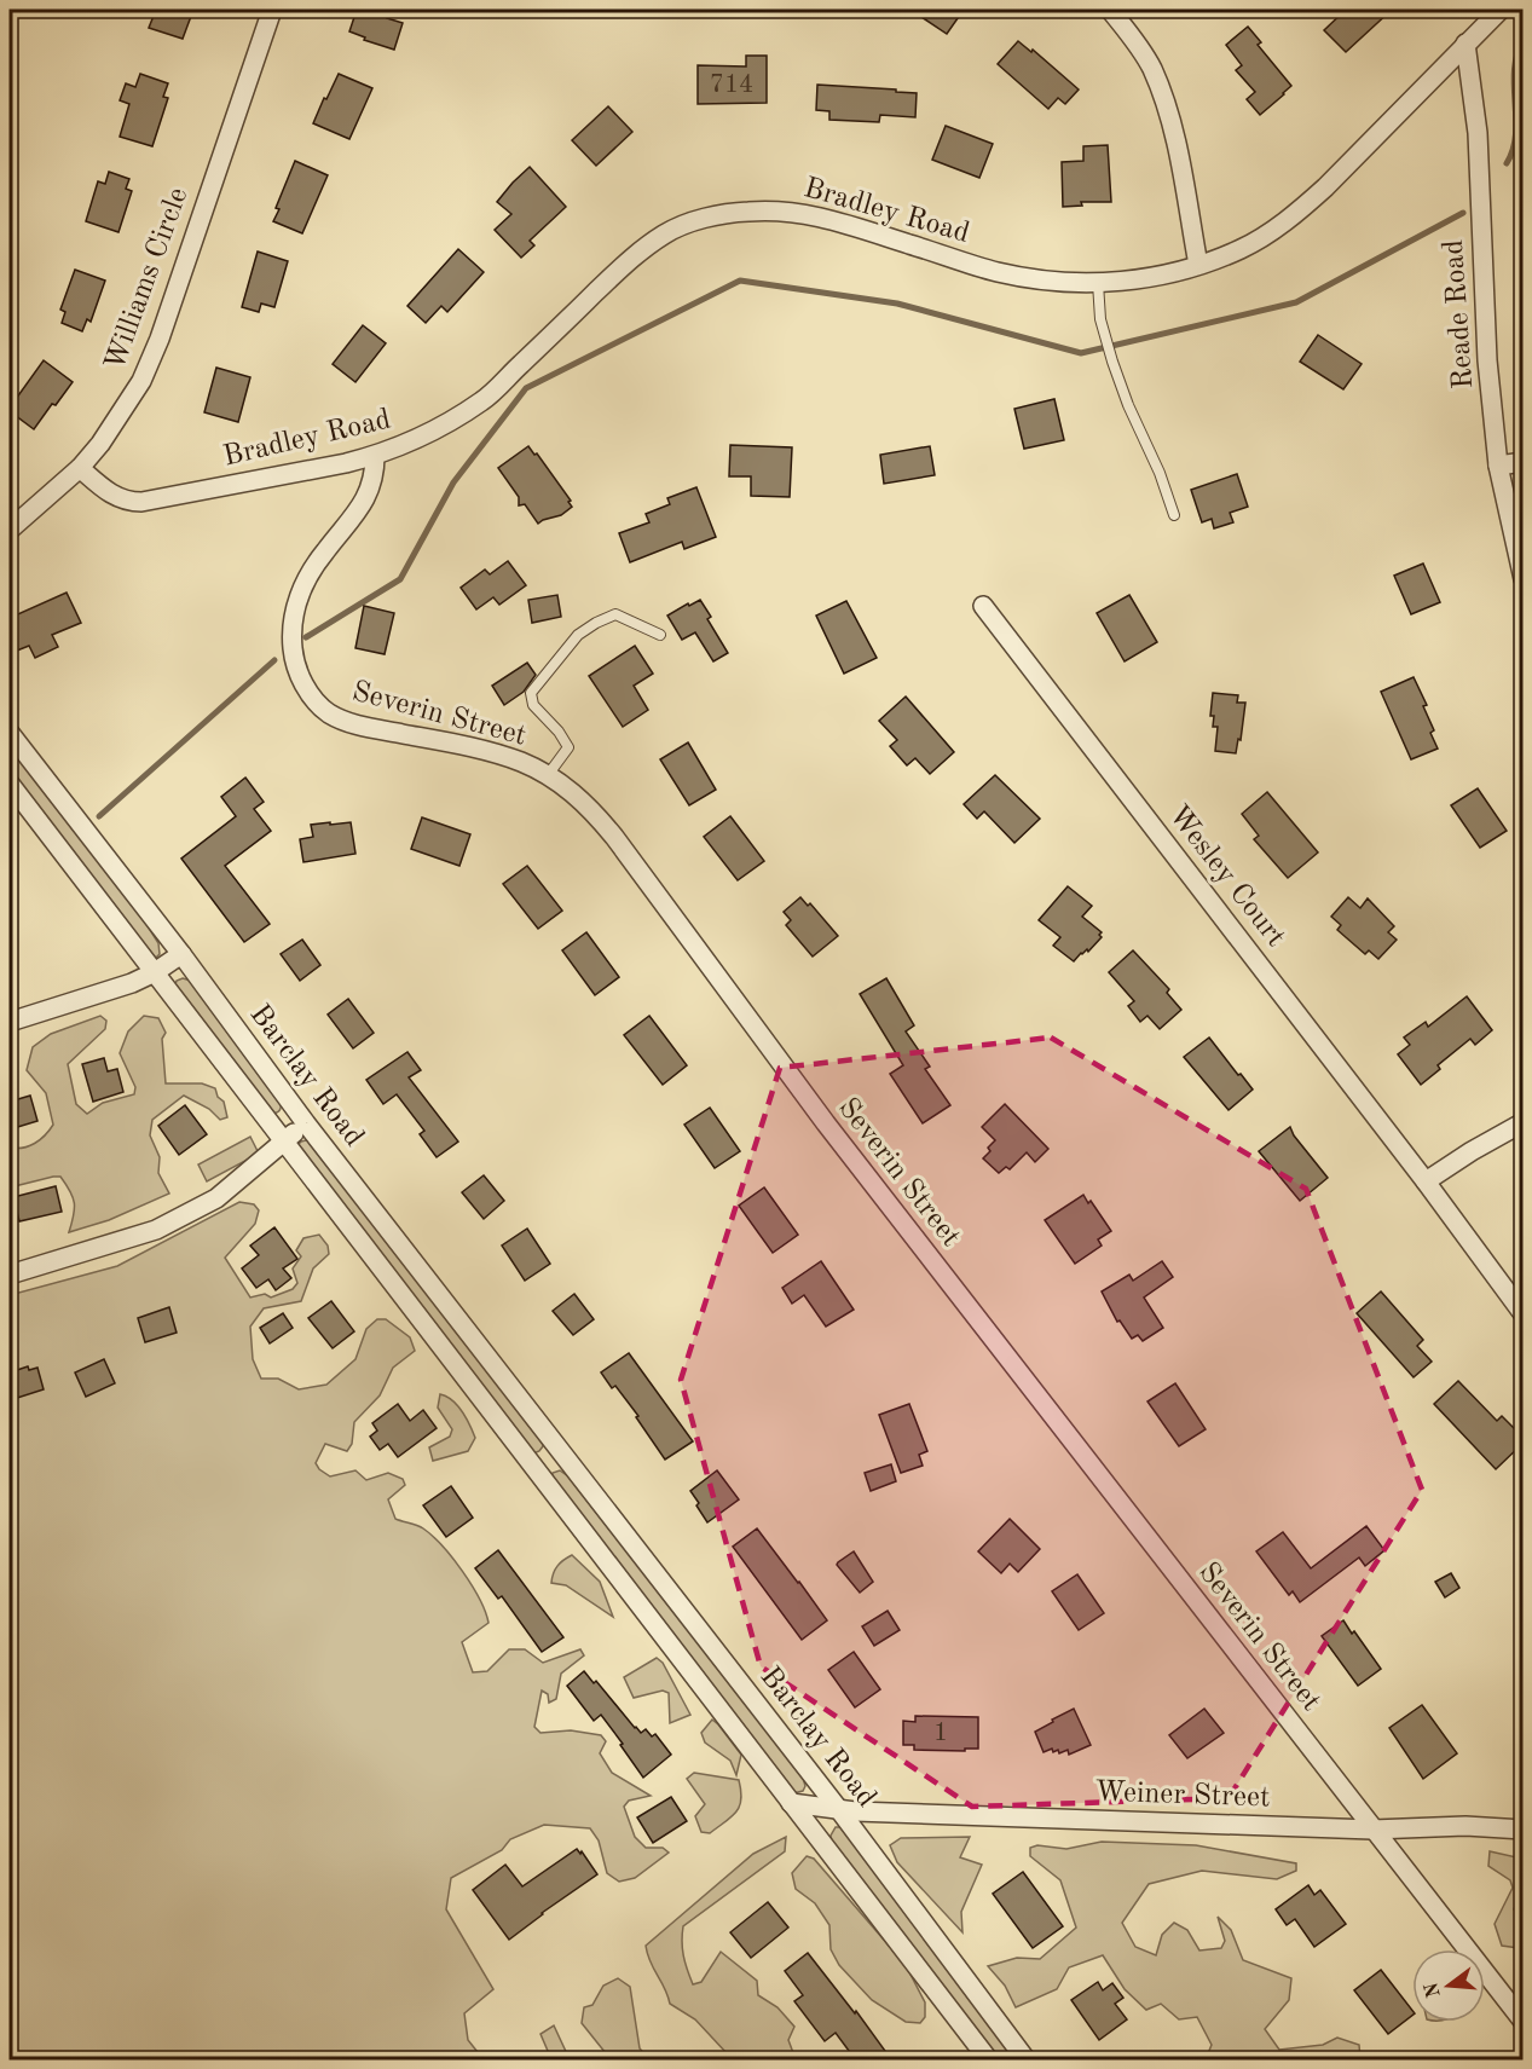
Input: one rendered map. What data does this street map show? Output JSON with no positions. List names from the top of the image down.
{
  "streets": {
    "street": [
      "Bradley Road",
      "Williams Circle",
      "Reade Road",
      "Severin Street",
      "Wesley Court",
      "Barclay Road",
      "Weiner Street"
    ]
  },
  "crossings": [
    ["Bradley Road", "Williams Circle"],
    ["Bradley Road", "Reade Road"],
    ["Bradley Road", "Severin Street"],
    ["Severin Street", "Weiner Street"],
    ["Barclay Road", "Weiner Street"]
  ],
  "house_numbers": ["714", "1"],
  "north": "left"
}
